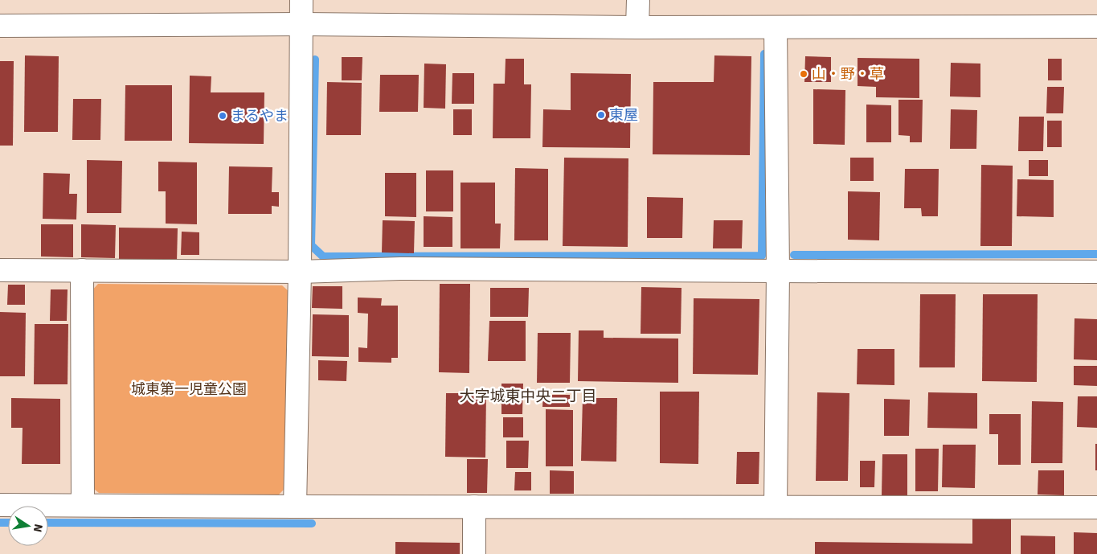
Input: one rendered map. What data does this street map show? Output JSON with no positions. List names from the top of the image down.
{
  "districts": ["大字城東中央二丁目"],
  "parks": ["城東第一児童公園"],
  "places": ["山・野・草", "東屋", "まるやま"],
  "north": "right"
}
